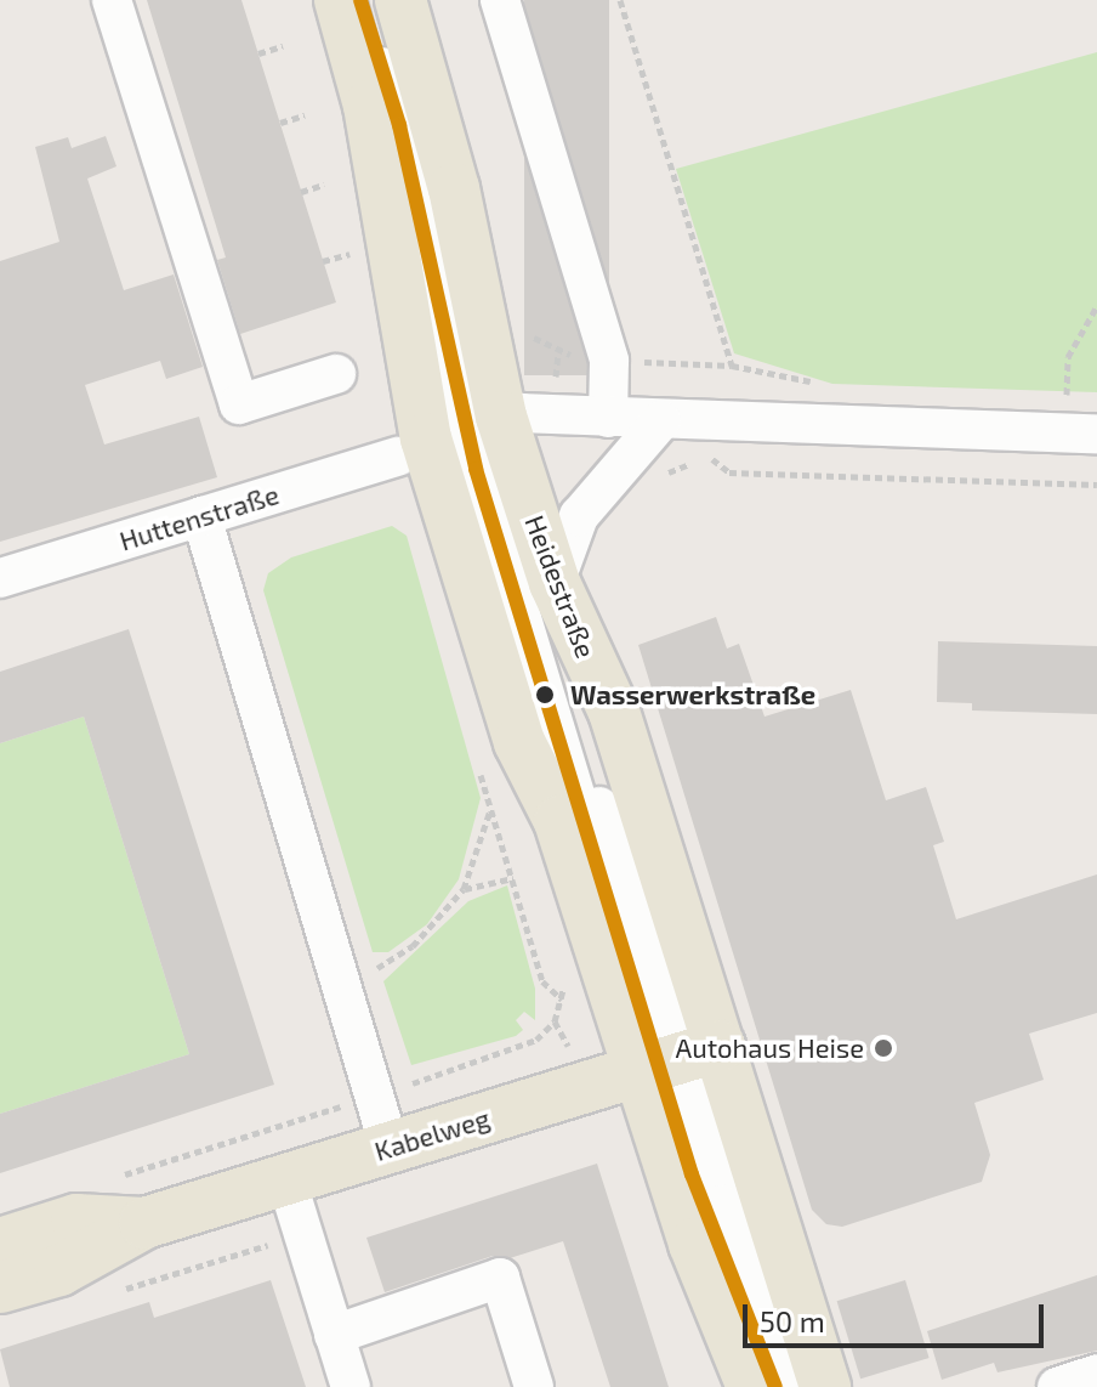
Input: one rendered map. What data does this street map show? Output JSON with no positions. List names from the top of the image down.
{
  "streets": {
    "main road": ["Heidestraße", "Kabelweg"],
    "street": ["Huttenstraße"]
  },
  "crossings": [
    ["Huttenstraße", "Heidestraße"],
    ["Heidestraße", "Kabelweg"]
  ],
  "places": ["Wasserwerkstraße", "Autohaus Heise"],
  "scale_bar": "50 m"
}
